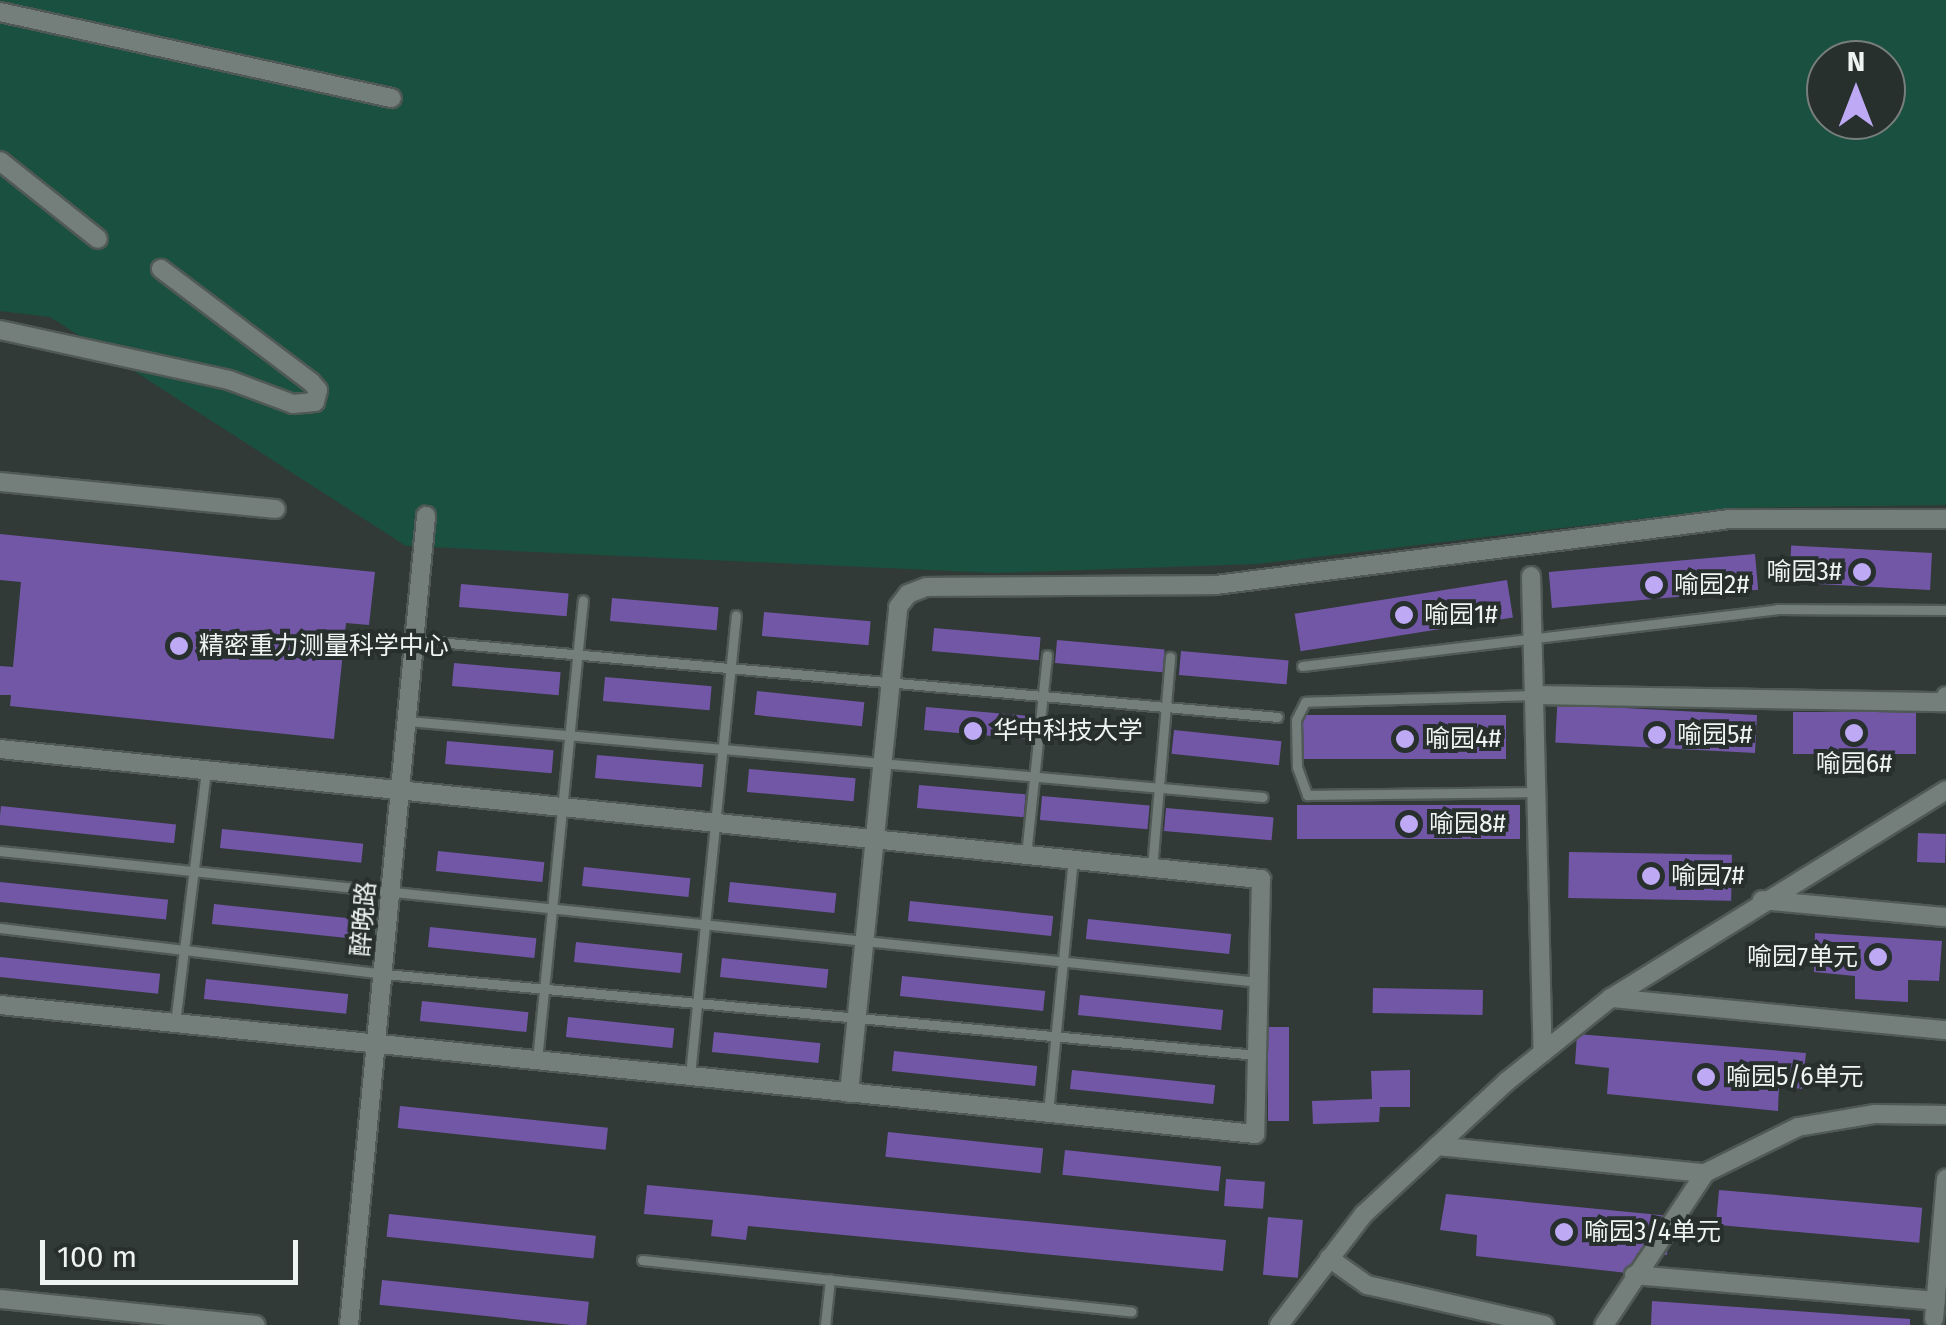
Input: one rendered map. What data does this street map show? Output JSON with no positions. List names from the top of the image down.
{
  "streets": {
    "street": ["醉晚路"]
  },
  "places": [
    "喻园3#",
    "喻园2#",
    "喻园1#",
    "精密重力测量科学中心",
    "华中科技大学",
    "喻园6#",
    "喻园5#",
    "喻园4#",
    "喻园8#",
    "喻园7#",
    "喻园7单元",
    "喻园5/6单元",
    "喻园3/4单元"
  ],
  "scale_bar": "100 m",
  "north": "top"
}
